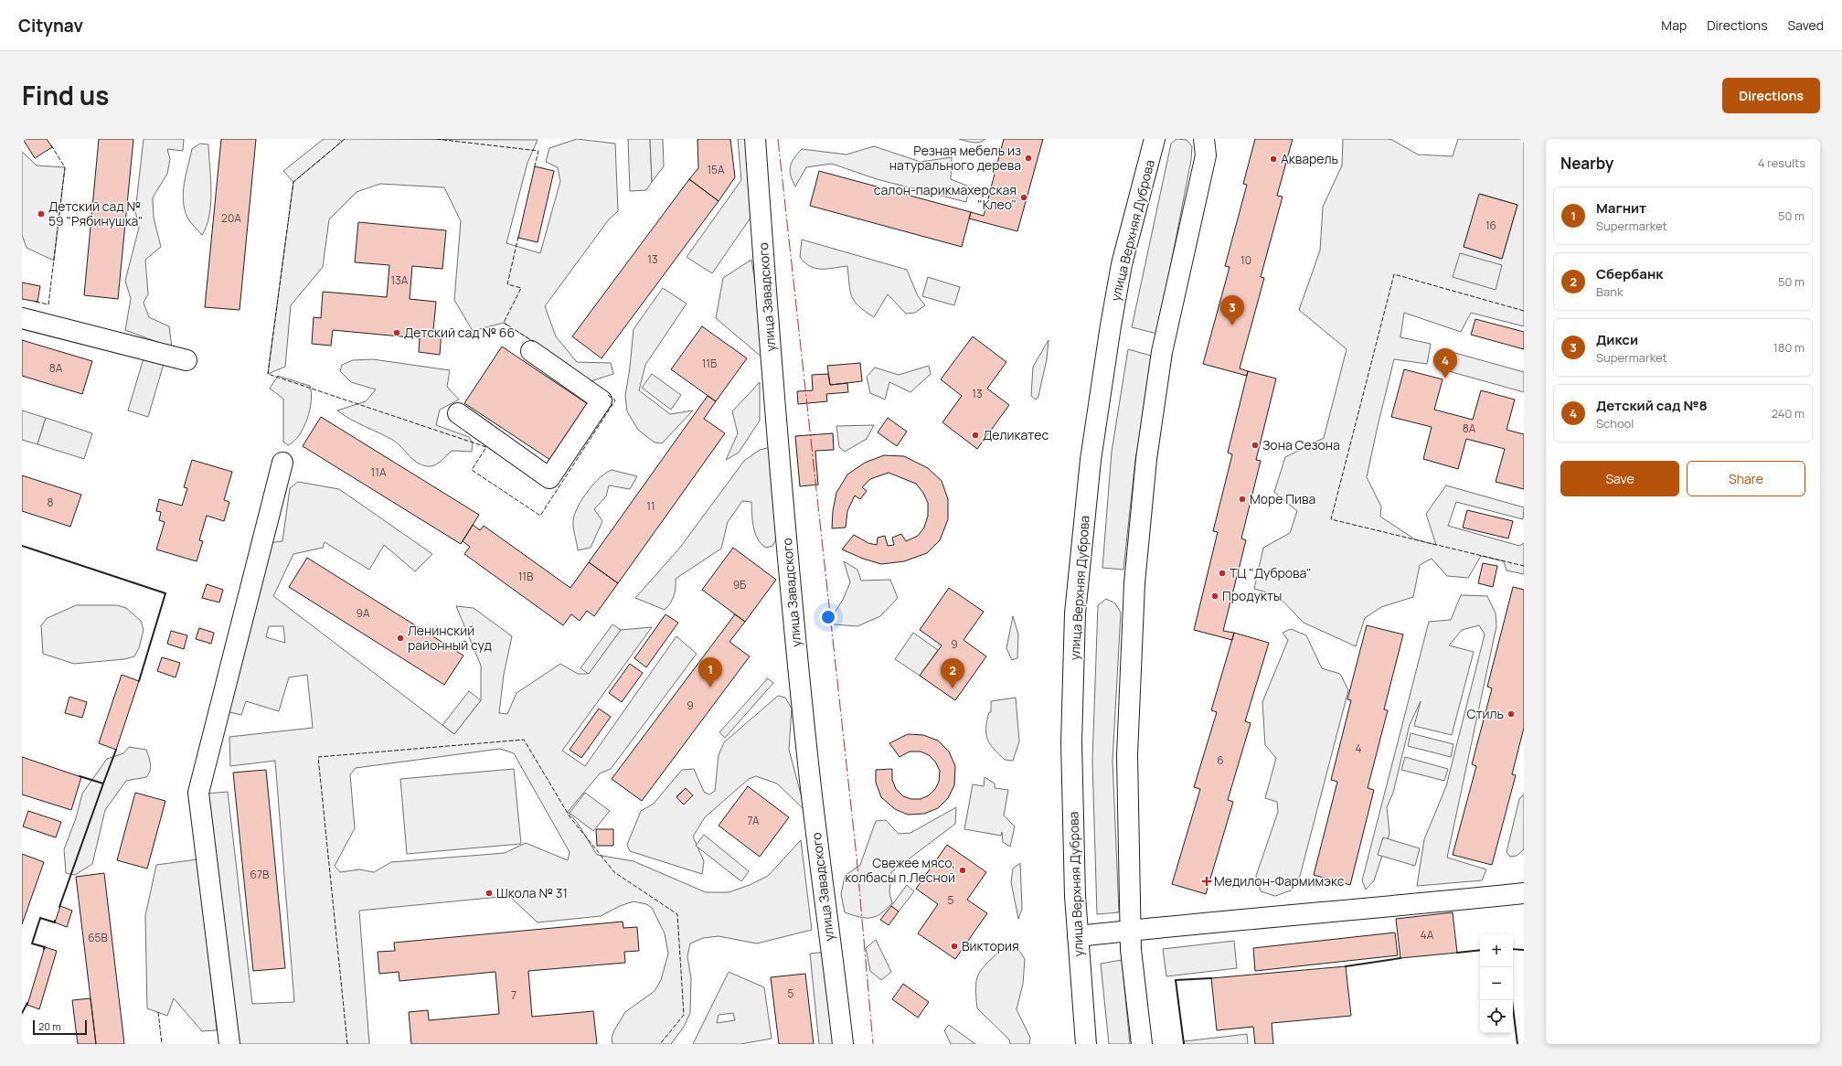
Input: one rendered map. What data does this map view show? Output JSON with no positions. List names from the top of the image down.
{
  "streets": {
    "street": ["улица Верхняя Дуброва", "улица Завадского"]
  },
  "places": {
    "other": [
      "Резная мебель из натурального дерева",
      "Акварель",
      "салон-парикмахерская \"Клео\"",
      "Детский сад № 59 \"Рябинушка\"",
      "Детский сад № 66",
      "Деликатес",
      "Зона Сезона",
      "Море Пива",
      "ТЦ \"Дуброва\"",
      "Продукты",
      "Ленинский районный суд",
      "Стиль",
      "Свежее мясо, колбасы п.Лесной",
      "Школа № 31",
      "Виктория"
    ],
    "health": ["Медилон-Фармимэкс"]
  },
  "house_numbers": [
    "15А",
    "20А",
    "16",
    "13",
    "10",
    "13А",
    "11Б",
    "8А",
    "13",
    "8А",
    "11А",
    "8",
    "11",
    "11В",
    "9Б",
    "9А",
    "9",
    "9",
    "4",
    "6",
    "7А",
    "67В",
    "5",
    "4А",
    "65В",
    "5",
    "7"
  ],
  "scale_bar": "20 m",
  "page": {
    "header": "Citynav",
    "nav": ["Map", "Directions", "Saved"],
    "title": "Find us",
    "buttons": [
      "Directions",
      ["Save", "Share"]
    ],
    "heading": ["Nearby", "4 results"],
    "list": [
      {
        "mark": "1",
        "name": "Магнит",
        "note": "Supermarket",
        "value": "50 m"
      },
      {
        "mark": "2",
        "name": "Сбербанк",
        "note": "Bank",
        "value": "50 m"
      },
      {
        "mark": "3",
        "name": "Дикси",
        "note": "Supermarket",
        "value": "180 m"
      },
      {
        "mark": "4",
        "name": "Детский сад №8",
        "note": "School",
        "value": "240 m"
      }
    ],
    "pins": [
      "3",
      "4",
      "1",
      "2"
    ],
    "map_buttons": ["+", "−"],
    "scale": "20 m"
  }
}
